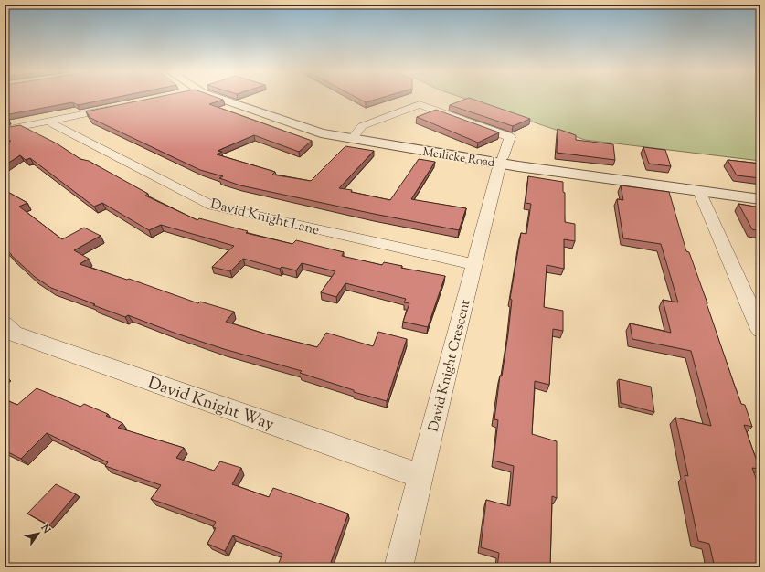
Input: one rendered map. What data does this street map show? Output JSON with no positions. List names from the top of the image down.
{
  "streets": {
    "street": [
      "Meilicke Road",
      "David Knight Lane",
      "David Knight Crescent",
      "David Knight Way"
    ]
  },
  "crossings": [
    ["Meilicke Road", "David Knight Crescent"],
    ["David Knight Lane", "David Knight Crescent"],
    ["David Knight Crescent", "David Knight Way"]
  ],
  "north": "top right"
}
